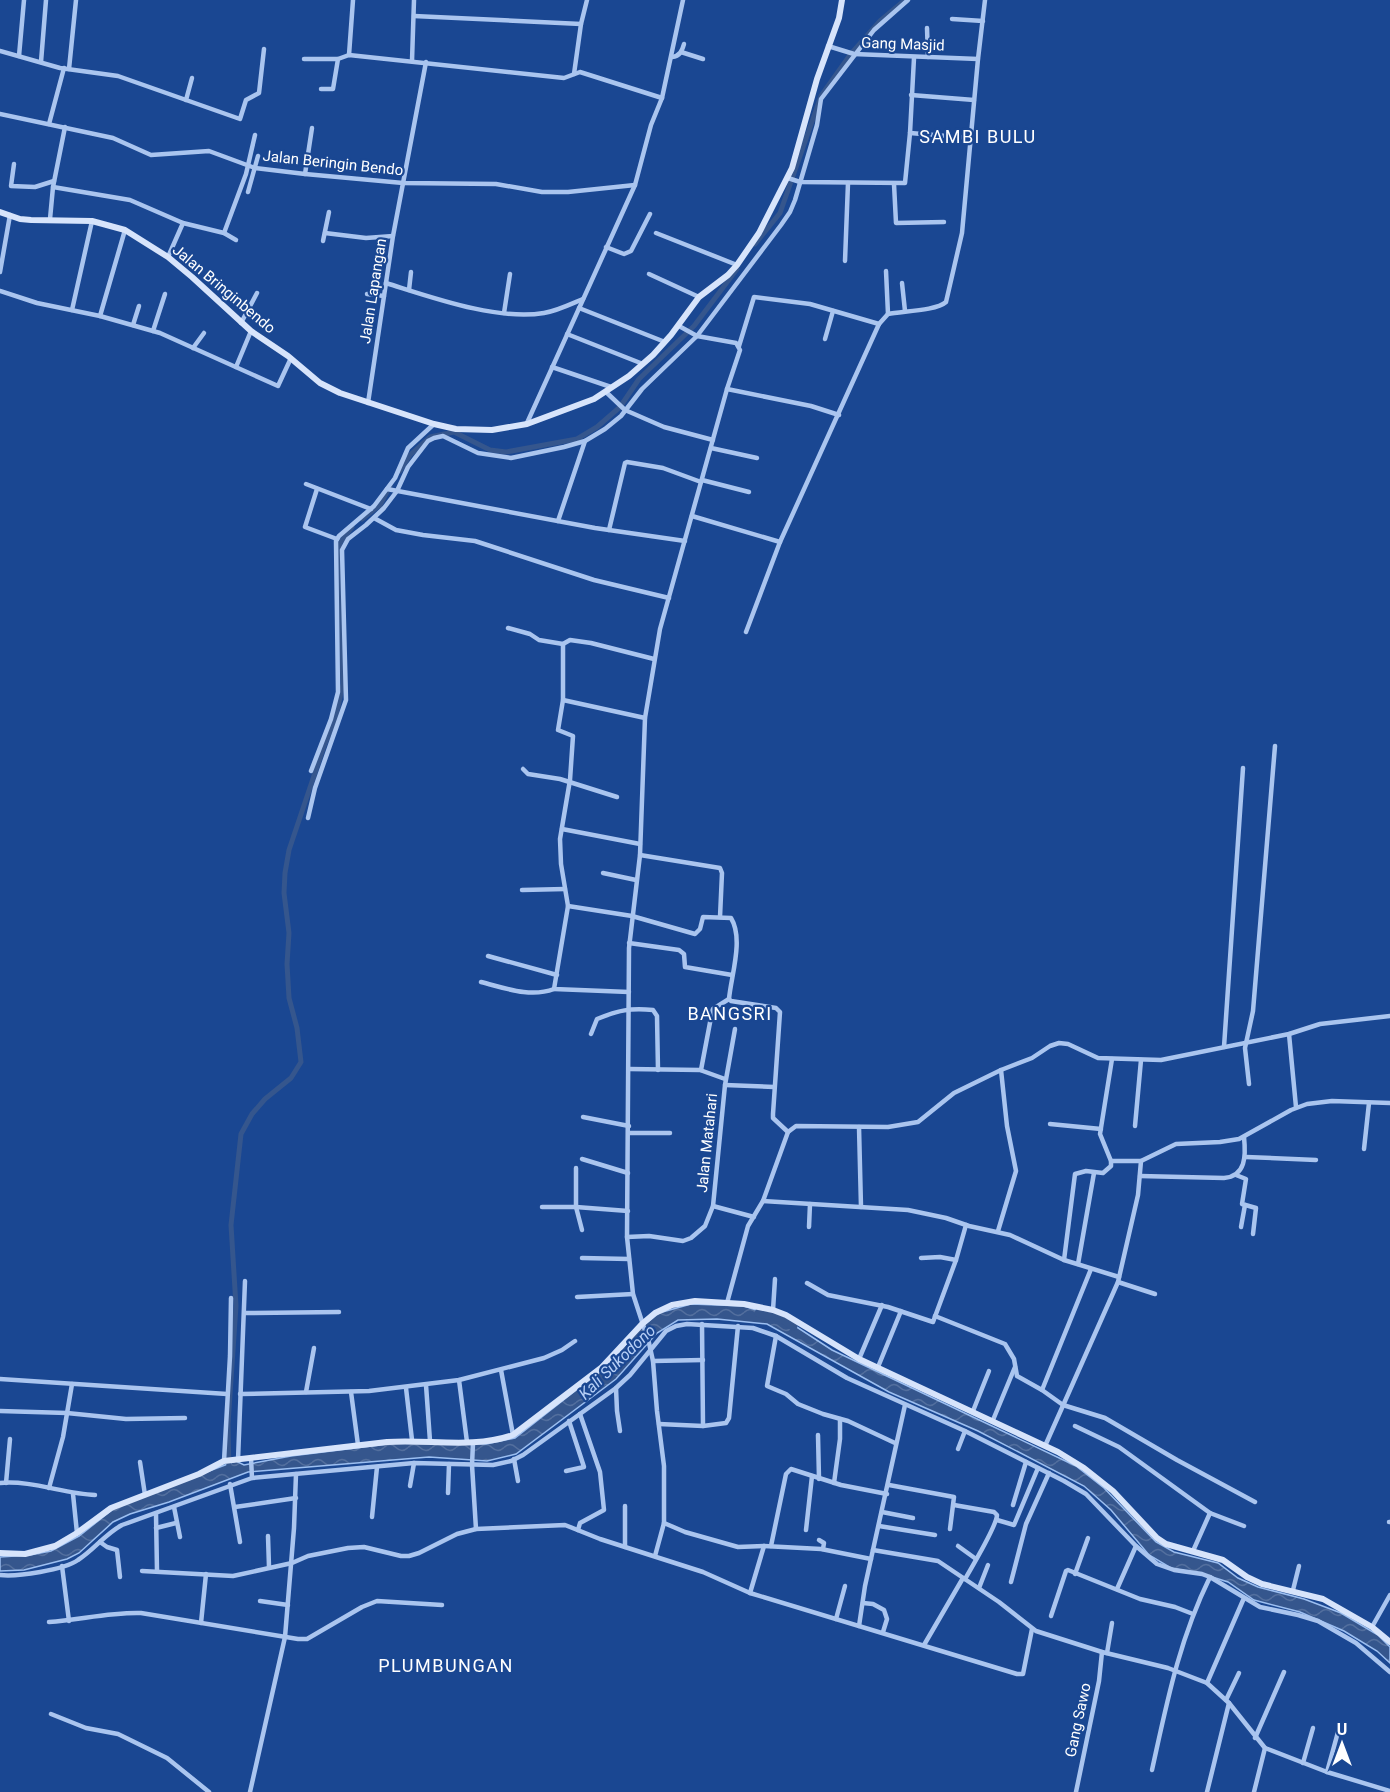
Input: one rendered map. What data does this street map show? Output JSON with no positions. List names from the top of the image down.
{
  "streets": {
    "main road": ["Jalan Bringinbendo"],
    "street": [
      "Gang Masjid",
      "Jalan Beringin Bendo",
      "Jalan Lapangan",
      "Jalan Matahari",
      "Gang Sawo"
    ]
  },
  "crossings": [
    ["Gang Masjid", "Jalan Bringinbendo"],
    ["Jalan Beringin Bendo", "Jalan Lapangan"],
    ["Jalan Bringinbendo", "Jalan Lapangan"]
  ],
  "districts": ["SAMBI BULU", "BANGSRI", "PLUMBUNGAN"],
  "water": ["Kali Sukodono"],
  "north": "top"
}
